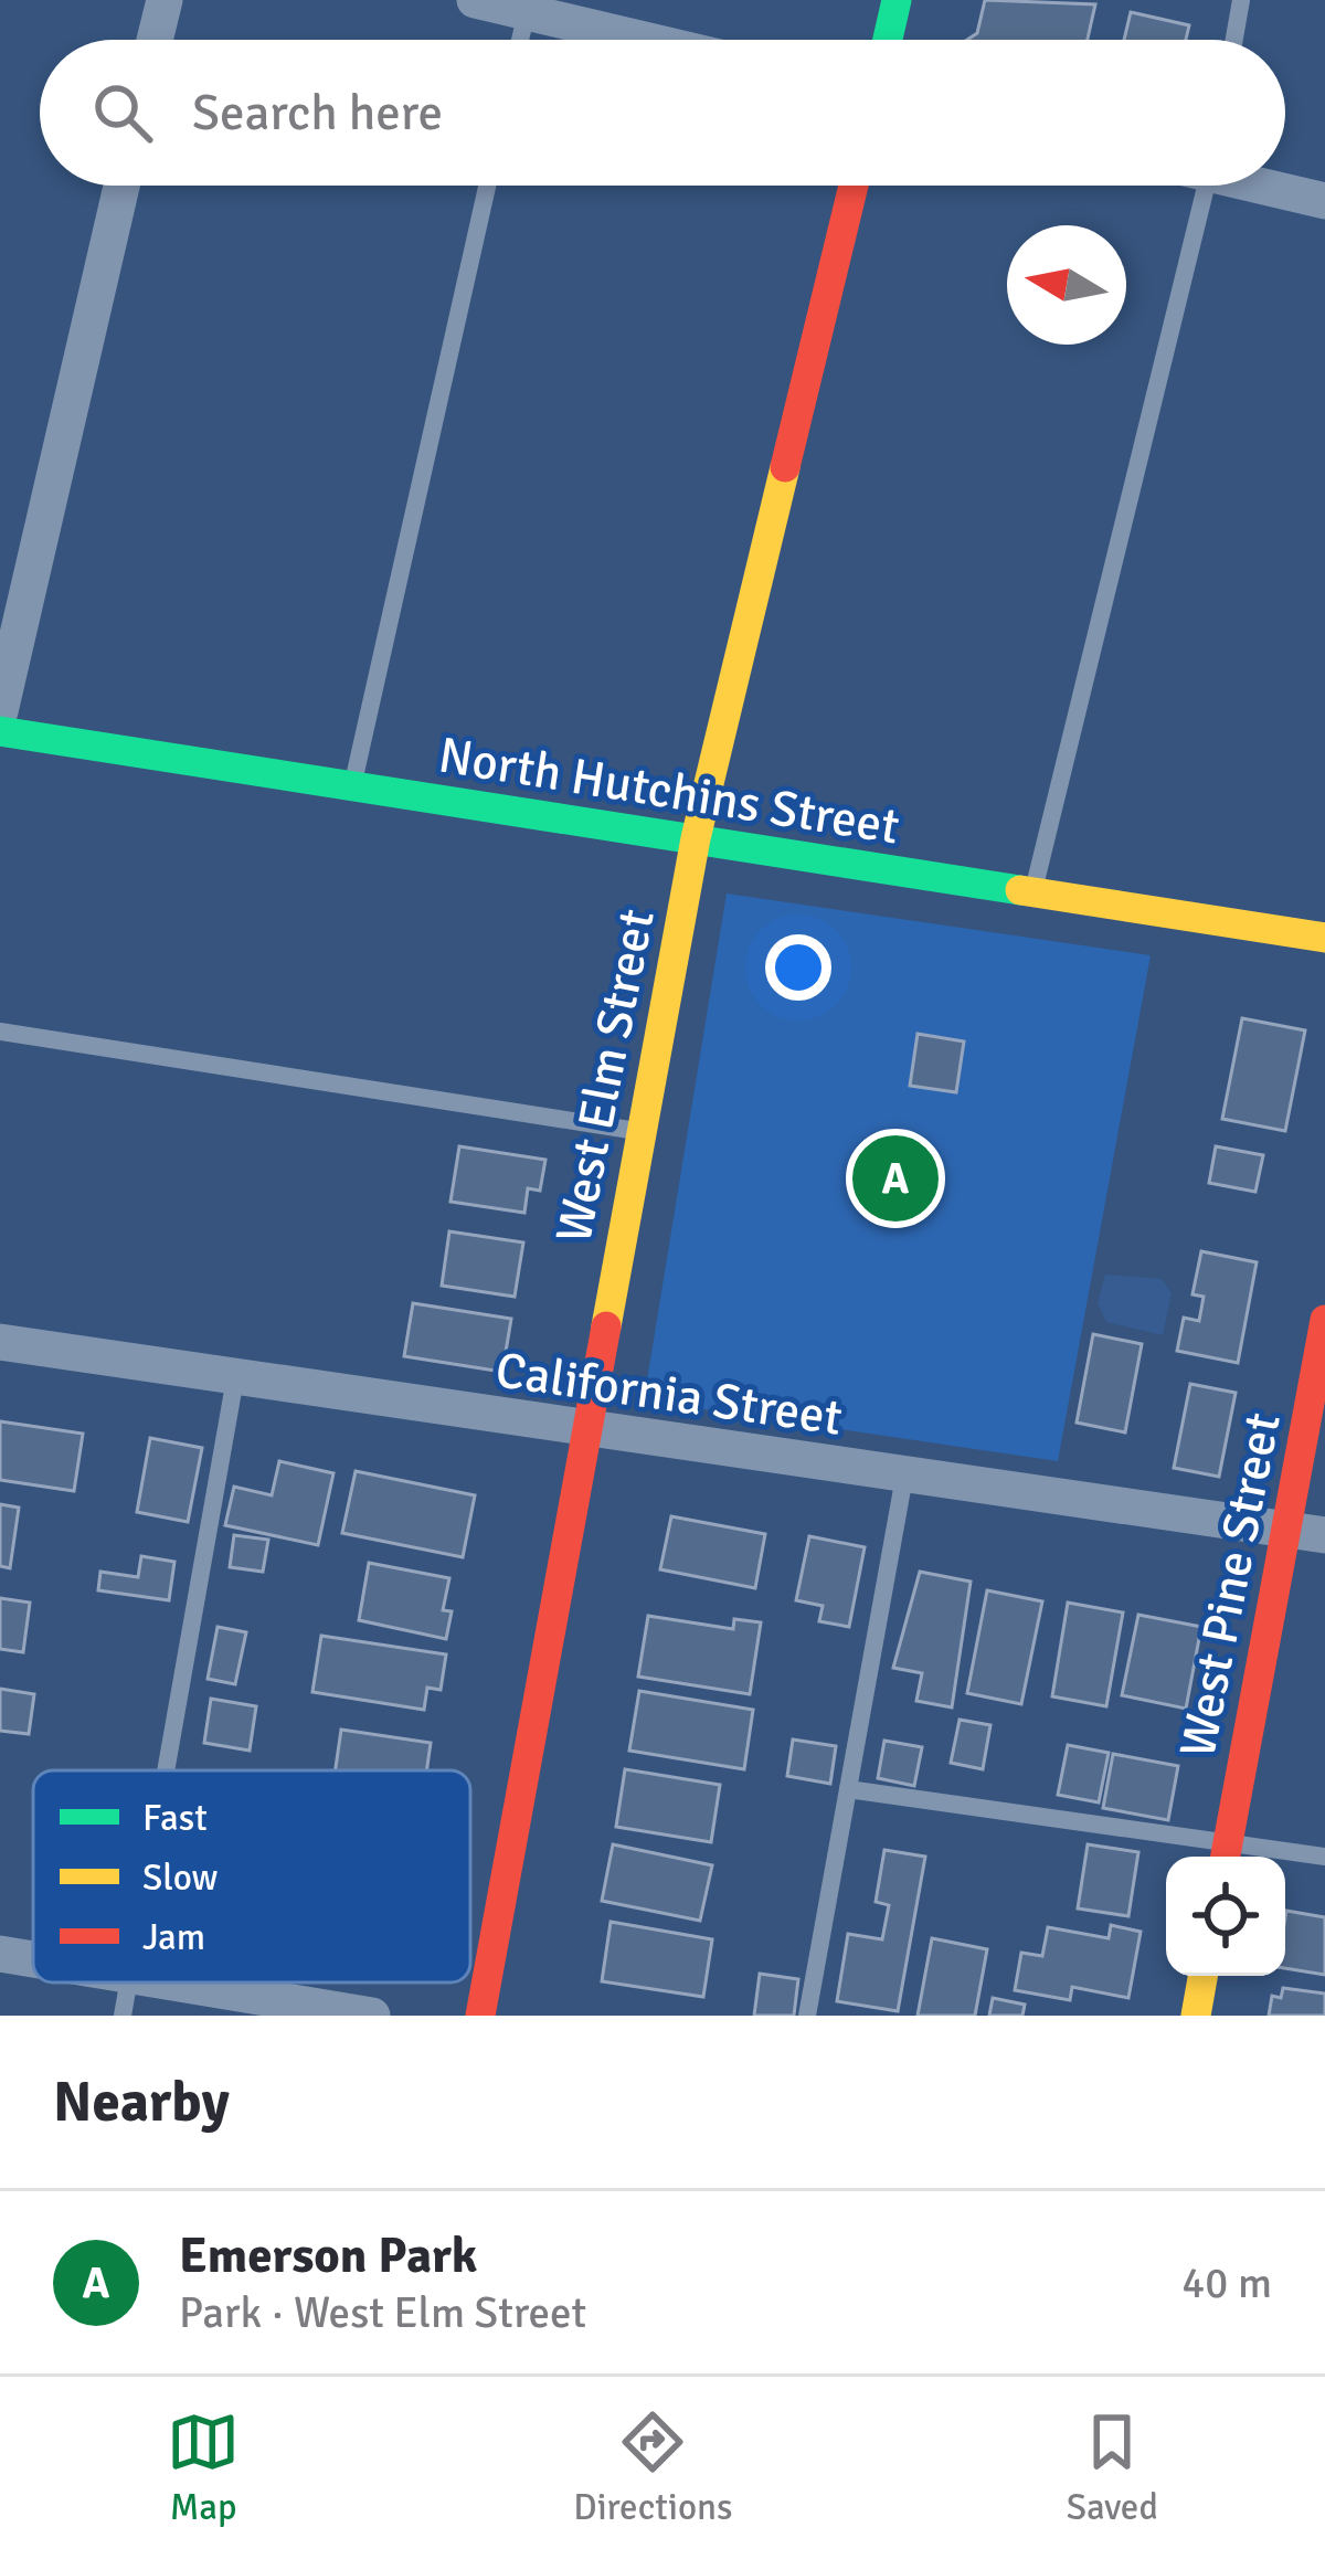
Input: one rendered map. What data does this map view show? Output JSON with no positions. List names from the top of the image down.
{
  "streets": {
    "street": [
      "North Hutchins Street",
      "West Elm Street",
      "California Street",
      "West Pine Street"
    ]
  },
  "crossings": [
    ["North Hutchins Street", "West Elm Street"],
    ["West Elm Street", "California Street"],
    ["California Street", "West Pine Street"]
  ],
  "legend": ["Fast", "Slow", "Jam"],
  "north": "left",
  "page": {
    "search": "Search here",
    "pins": "A",
    "heading": "Nearby",
    "list": [
      {
        "mark": "A",
        "name": "Emerson Park",
        "note": "Park · West Elm Street",
        "value": "40 m"
      }
    ],
    "nav": ["Map", "Directions", "Saved"]
  }
}
